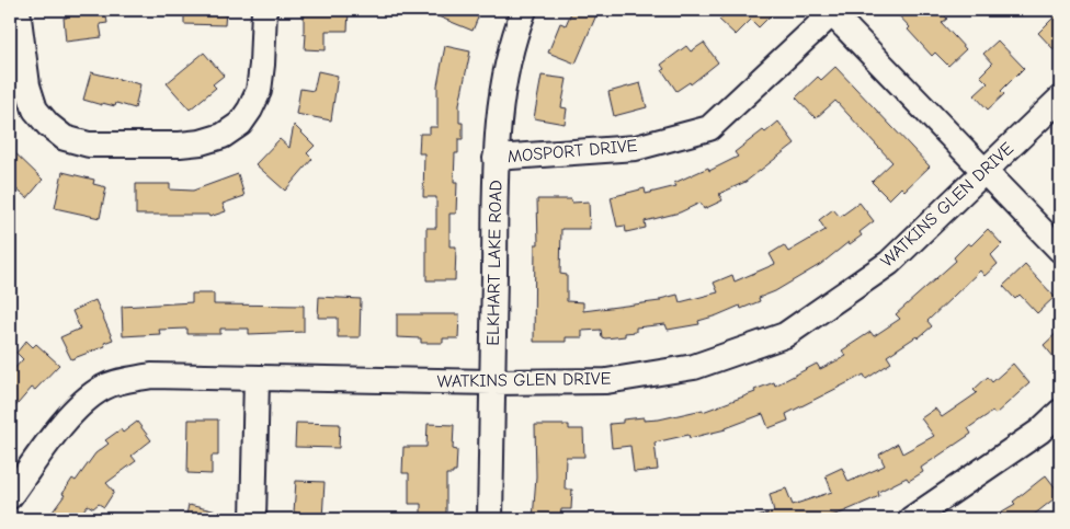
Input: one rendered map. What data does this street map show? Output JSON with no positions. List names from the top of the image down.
{
  "streets": {
    "street": ["MOSPORT DRIVE", "WATKINS GLEN DRIVE", "ELKHART LAKE ROAD"]
  },
  "crossings": [
    ["MOSPORT DRIVE", "ELKHART LAKE ROAD"],
    ["WATKINS GLEN DRIVE", "ELKHART LAKE ROAD"]
  ]
}
